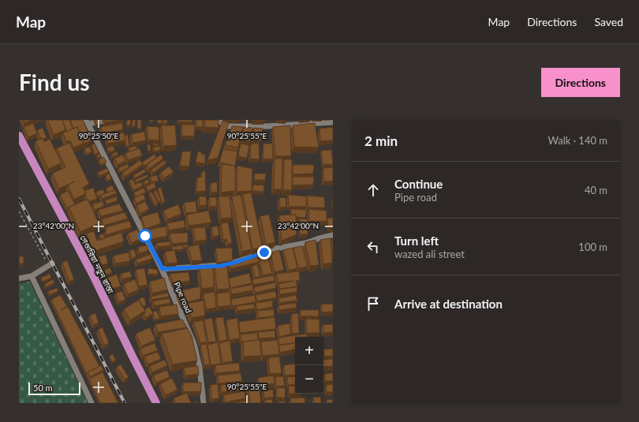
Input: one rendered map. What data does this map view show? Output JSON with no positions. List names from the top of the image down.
{
  "streets": {
    "main road": ["গেণ্ডারিয়া নতুন রাস্তা"],
    "street": ["Pipe road"]
  },
  "scale_bar": "50 m",
  "page": {
    "header": "Map",
    "nav": ["Map", "Directions", "Saved"],
    "buttons": "Directions",
    "title": "Find us",
    "heading": ["2 min", "Walk · 140 m"],
    "list": [
      ["Continue", "Pipe road", "40 m"],
      ["Turn left", "wazed ali street", "100 m"],
      "Arrive at destination"
    ],
    "map_buttons": ["+", "−"],
    "scale": "50 m"
  },
  "coordinates": ["90°25'50\"E", "90°25'55\"E", "23°42'00\"N"]
}
